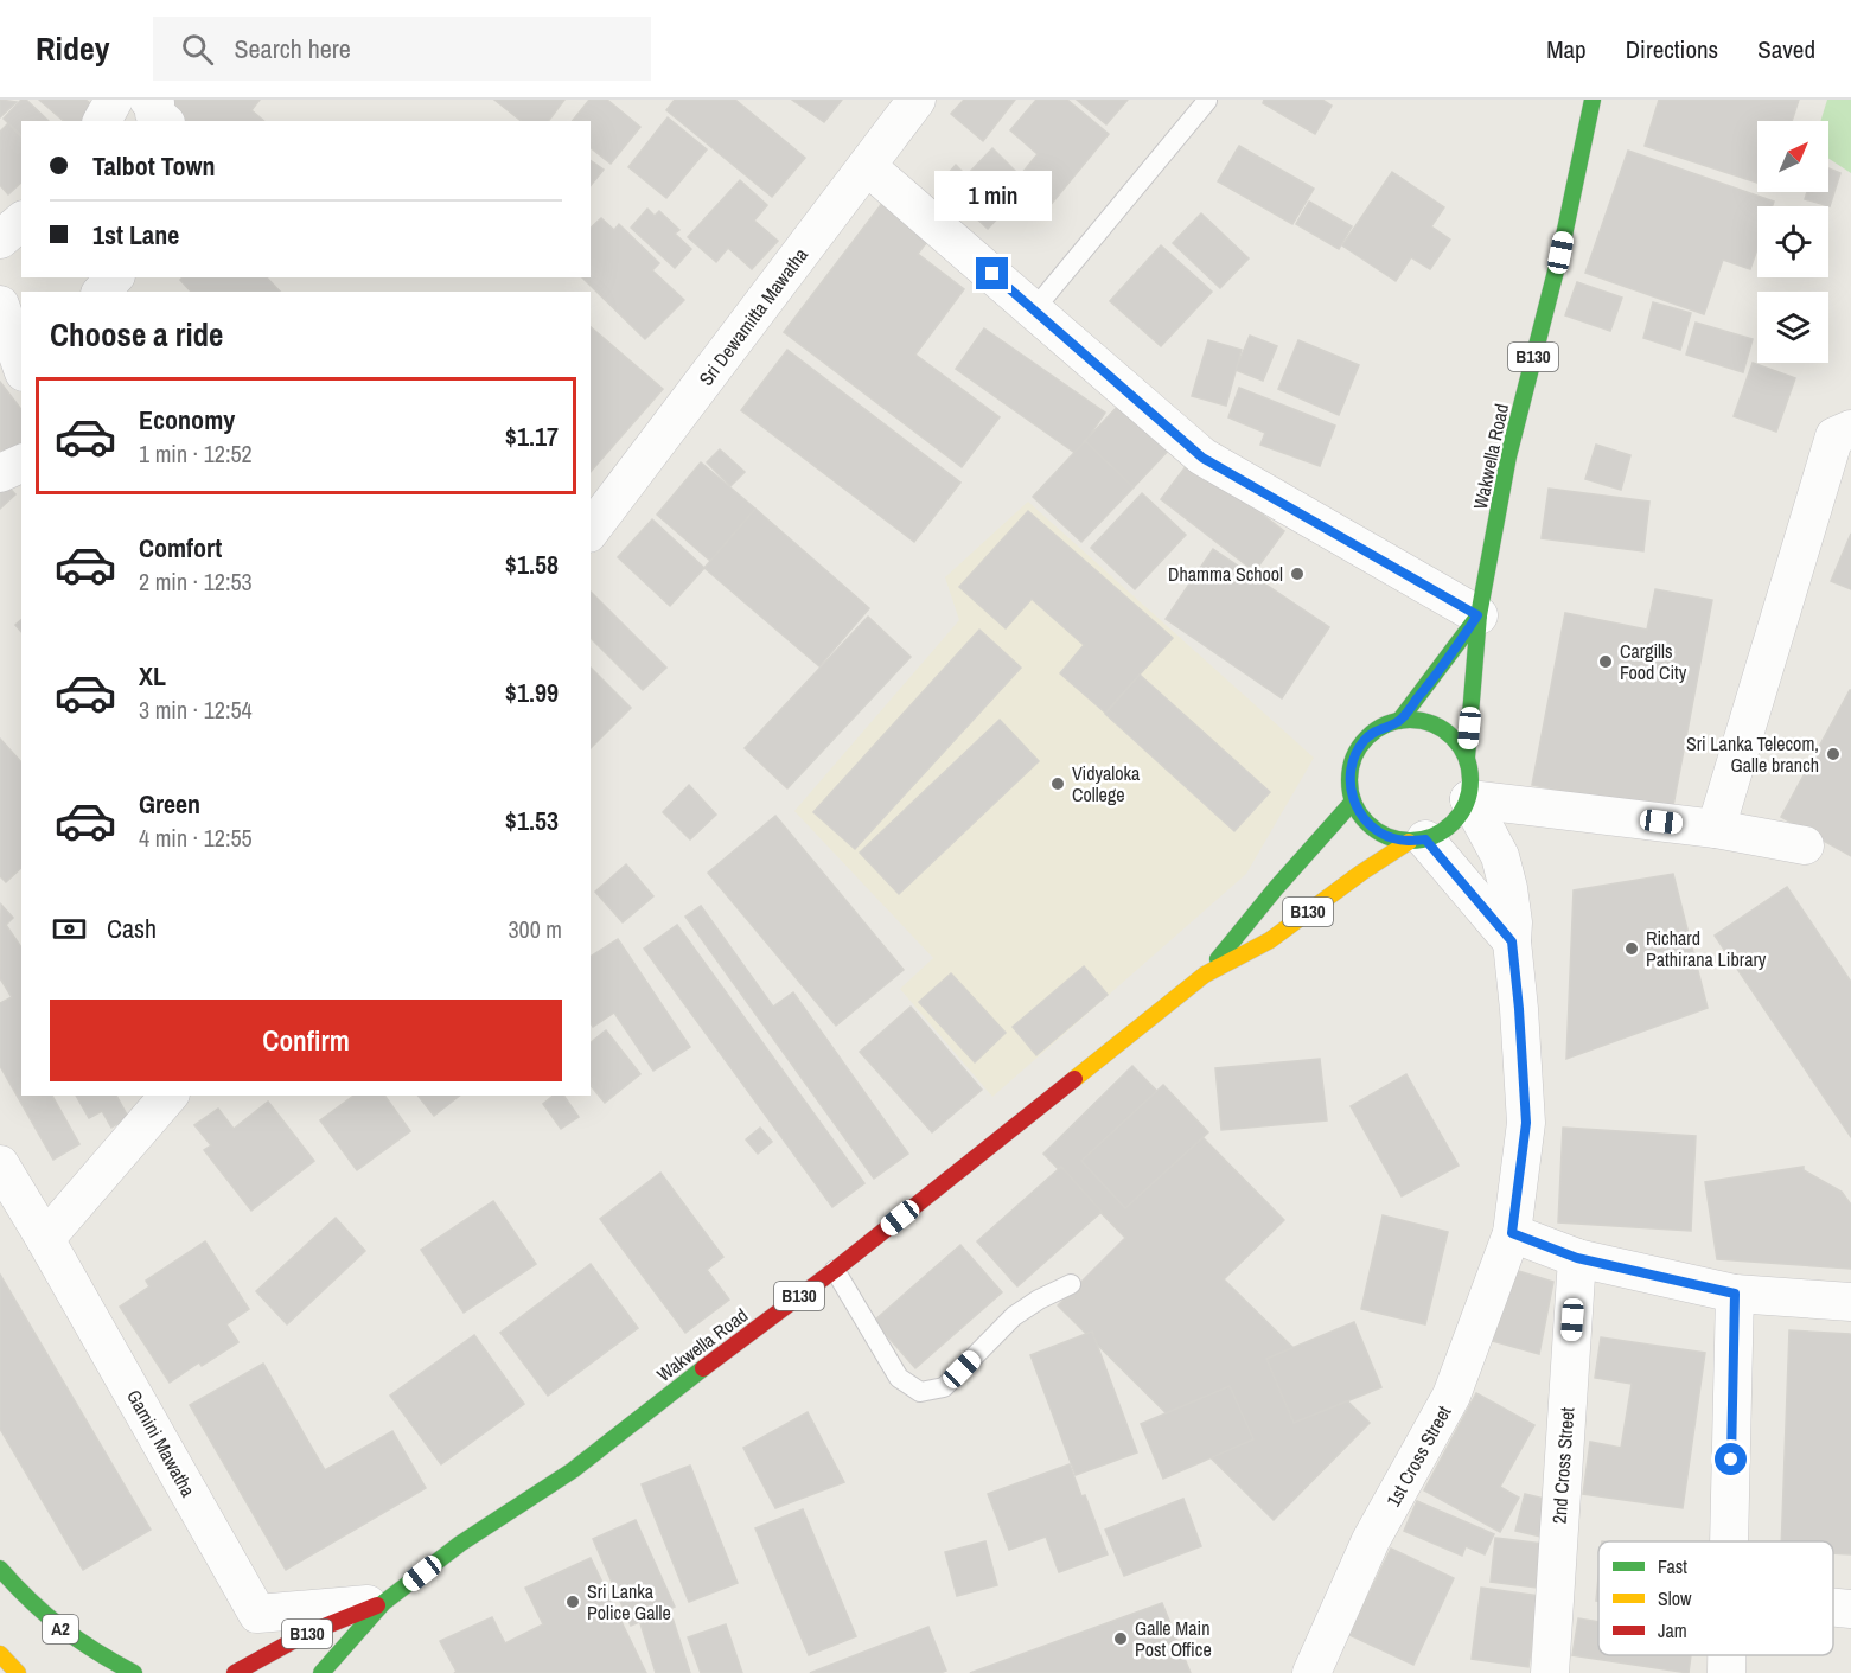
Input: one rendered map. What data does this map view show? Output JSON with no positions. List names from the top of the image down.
{
  "streets": {
    "main road": ["B130", "Wakwella Road", "A2"],
    "street": [
      "Sri Dewamitta Mawatha",
      "Gamini Mawatha",
      "1st Cross Street",
      "2nd Cross Street"
    ]
  },
  "crossings": [
    ["Wakwella Road", "Gamini Mawatha"],
    ["Wakwella Road", "1st Cross Street"]
  ],
  "places": [
    "Dhamma School",
    "Cargills Food City",
    "Sri Lanka Telecom, Galle branch",
    "Vidyaloka College",
    "Richard Pathirana Library",
    "Sri Lanka Police Galle",
    "Galle Main Post Office"
  ],
  "legend": ["Fast", "Slow", "Jam"],
  "north": "top right",
  "page": {
    "header": "Ridey",
    "search": "Search here",
    "nav": ["Map", "Directions", "Saved"],
    "banner": ["Talbot Town", "1st Lane"],
    "bubble": "1 min",
    "heading": "Choose a ride",
    "list": [
      {
        "name": "Economy",
        "note": "1 min · 12:52",
        "value": "$1.17"
      },
      {
        "name": "Comfort",
        "note": "2 min · 12:53",
        "value": "$1.58"
      },
      {
        "name": "XL",
        "note": "3 min · 12:54",
        "value": "$1.99"
      },
      {
        "name": "Green",
        "note": "4 min · 12:55",
        "value": "$1.53"
      }
    ],
    "pay": ["Cash", "300 m"],
    "buttons": "Confirm"
  }
}
